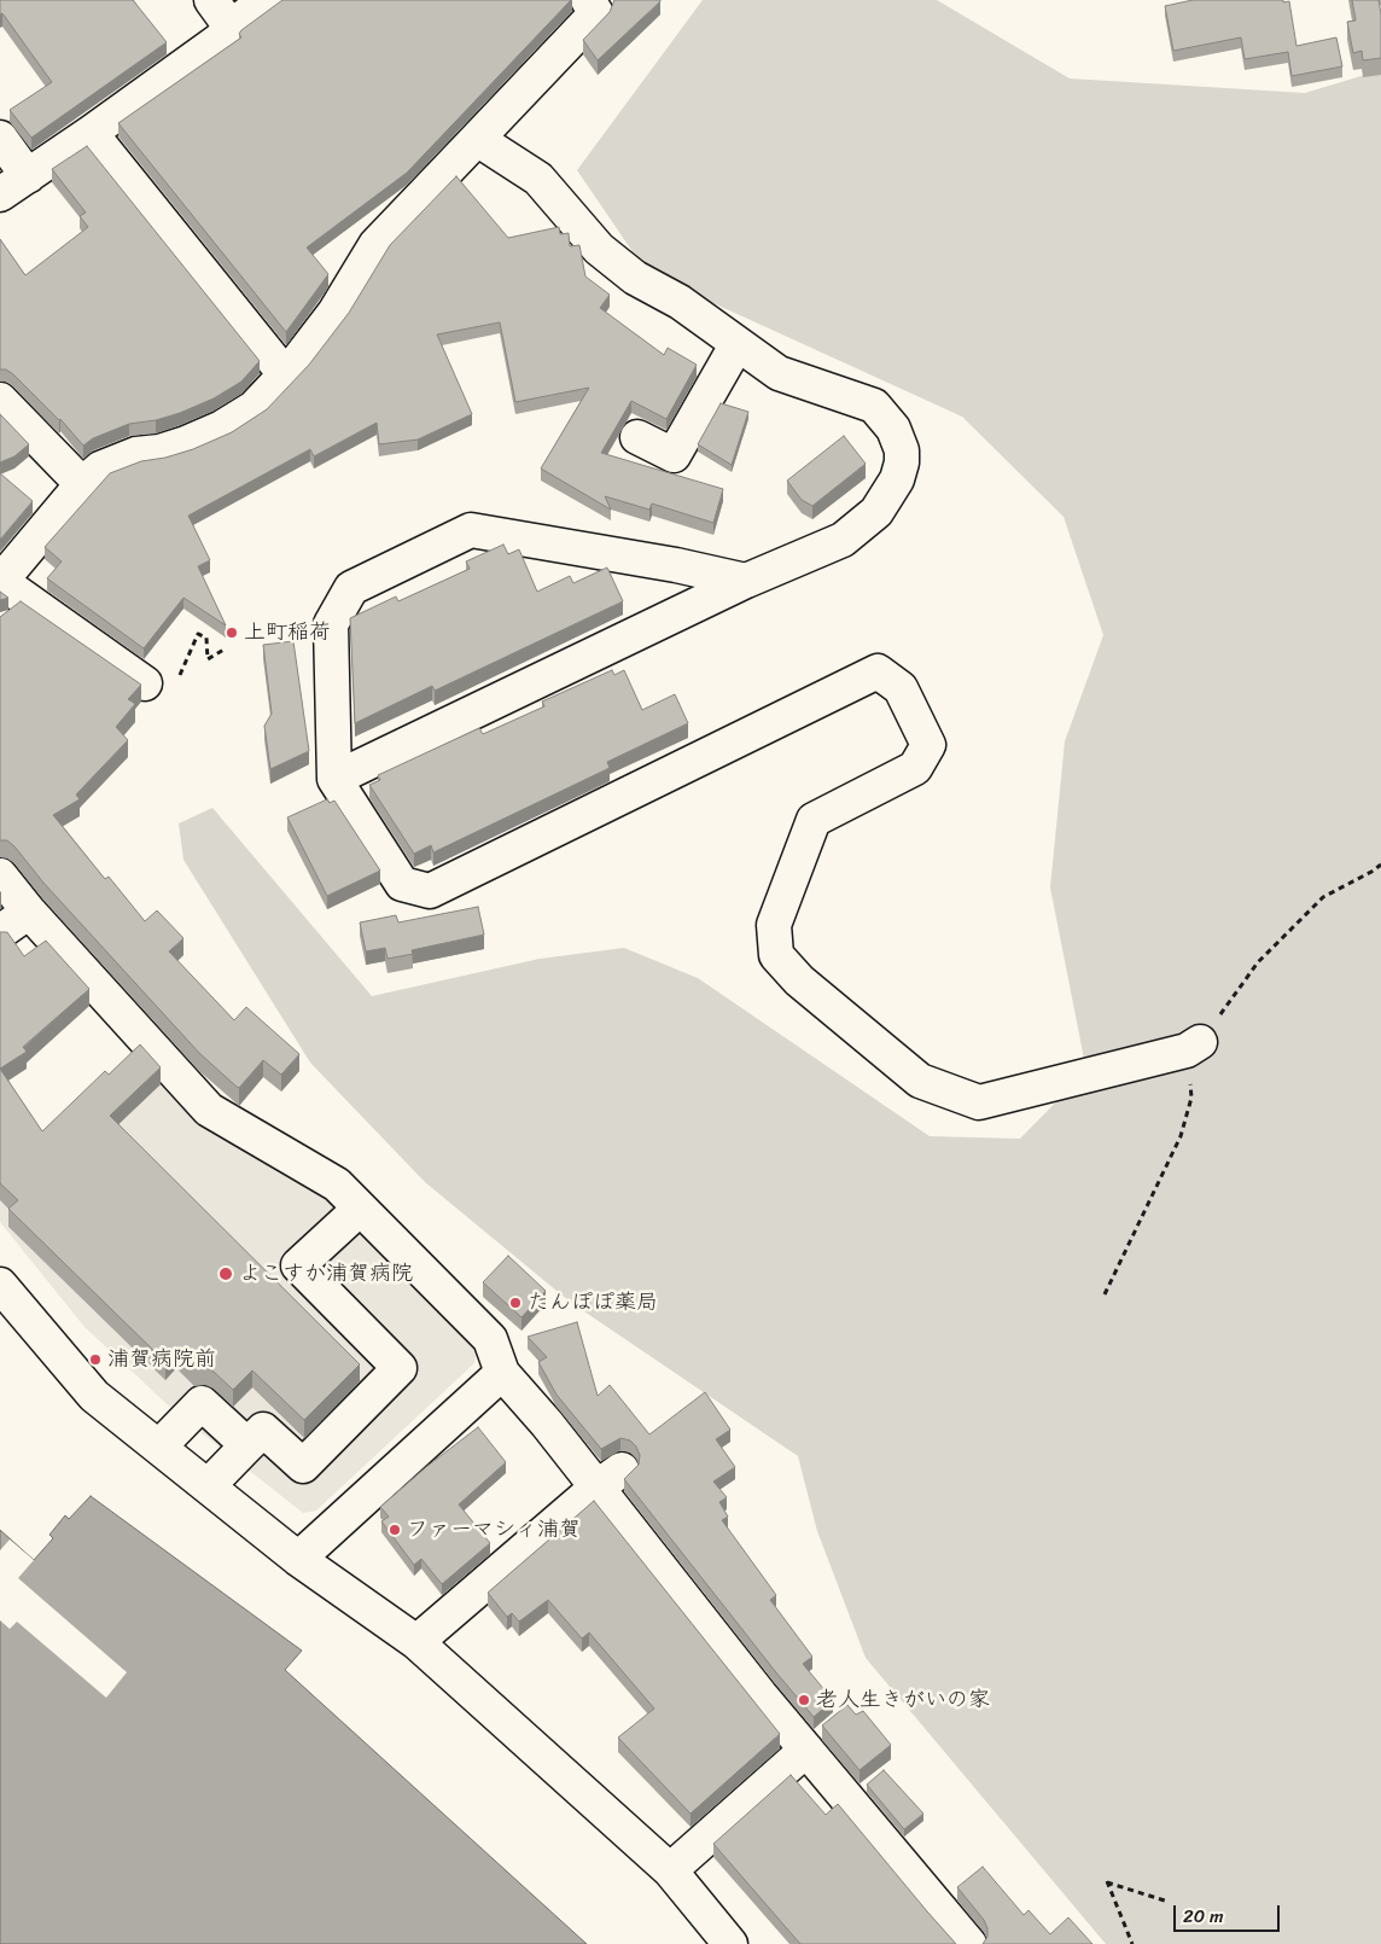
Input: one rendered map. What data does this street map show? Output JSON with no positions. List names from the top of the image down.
{
  "places": [
    "上町稲荷",
    "よこすか浦賀病院",
    "たんぽぽ薬局",
    "浦賀病院前",
    "ファーマシィ浦賀",
    "老人生きがいの家"
  ],
  "scale_bar": "20 m"
}
